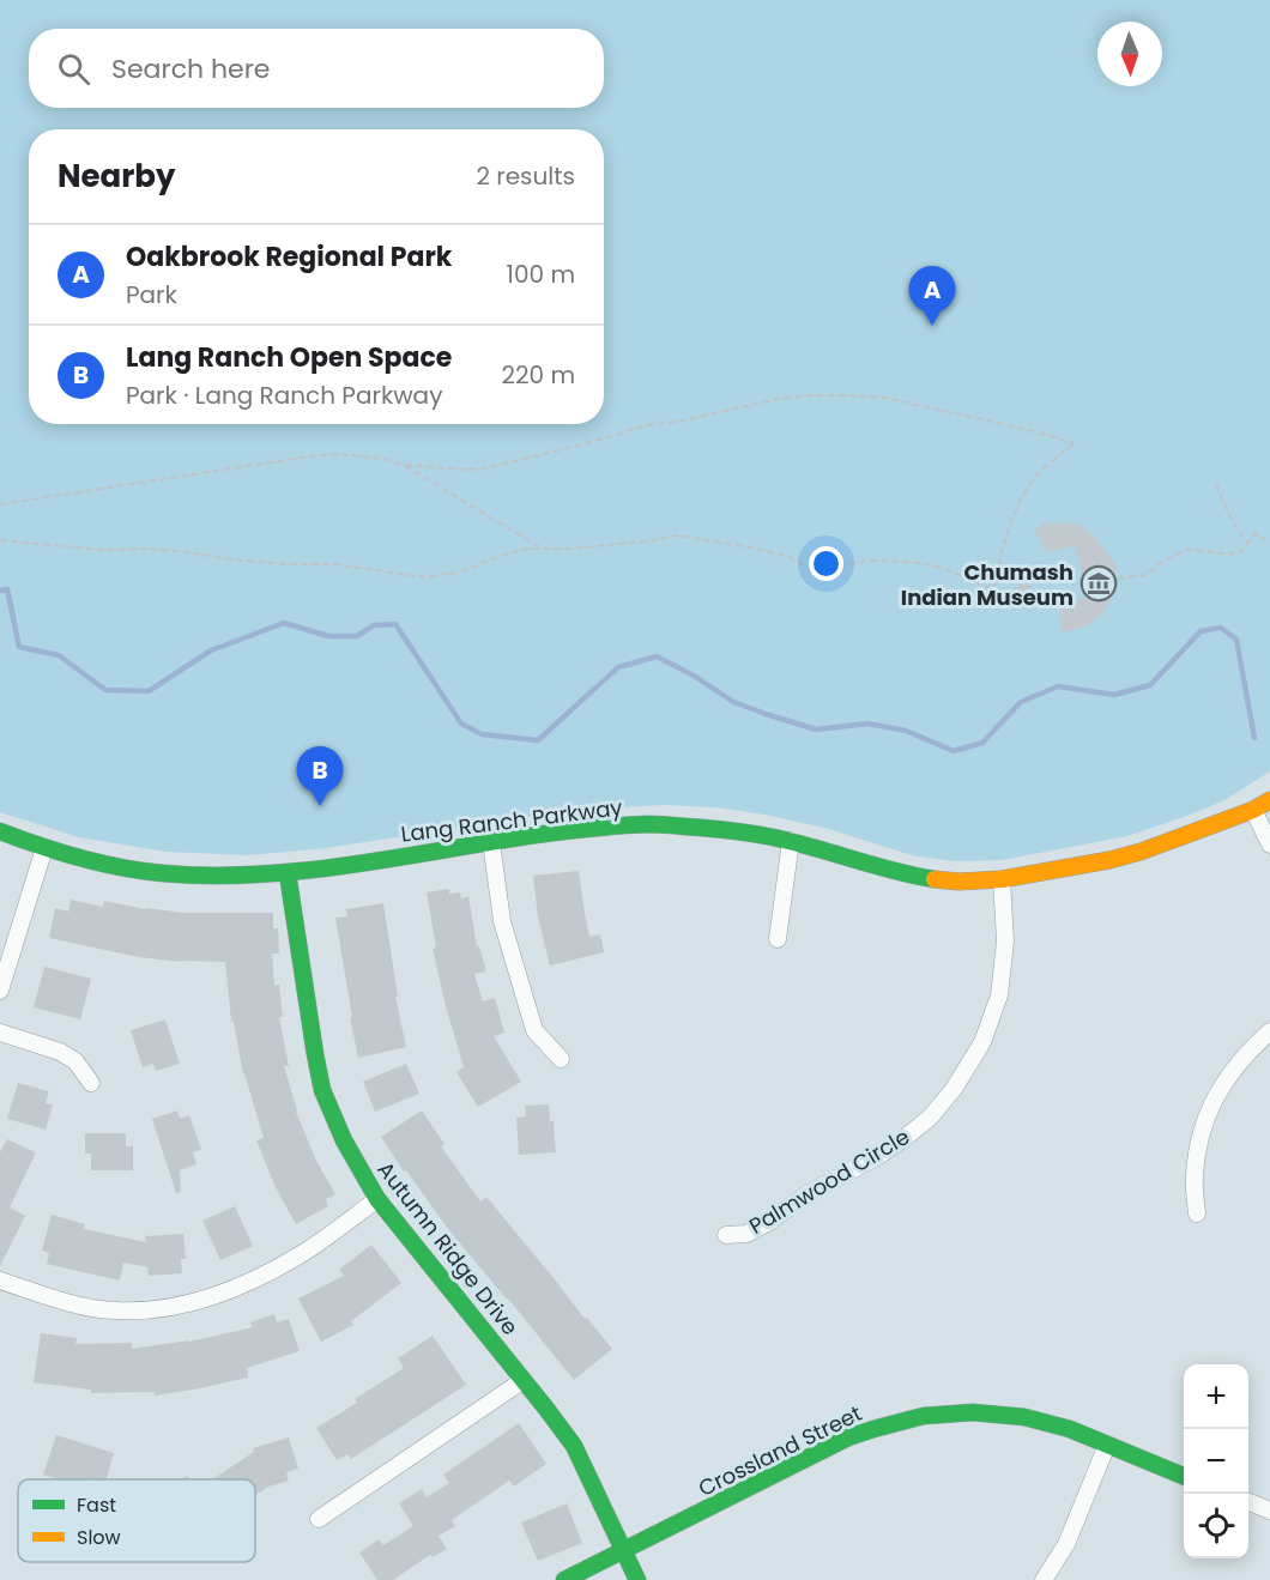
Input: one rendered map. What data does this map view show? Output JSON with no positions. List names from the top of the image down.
{
  "streets": {
    "street": [
      "Lang Ranch Parkway",
      "Palmwood Circle",
      "Autumn Ridge Drive",
      "Crossland Street"
    ]
  },
  "crossings": [
    ["Lang Ranch Parkway", "Palmwood Circle"],
    ["Lang Ranch Parkway", "Autumn Ridge Drive"],
    ["Autumn Ridge Drive", "Crossland Street"]
  ],
  "places": {
    "museum": ["Chumash Indian Museum"]
  },
  "legend": ["Fast", "Slow"],
  "north": "bottom",
  "page": {
    "search": "Search here",
    "heading": ["Nearby", "2 results"],
    "list": [
      {
        "mark": "A",
        "name": "Oakbrook Regional Park",
        "note": "Park",
        "value": "100 m"
      },
      {
        "mark": "B",
        "name": "Lang Ranch Open Space",
        "note": "Park · Lang Ranch Parkway",
        "value": "220 m"
      }
    ],
    "pins": ["A", "B"],
    "map_buttons": ["+", "−"]
  }
}
